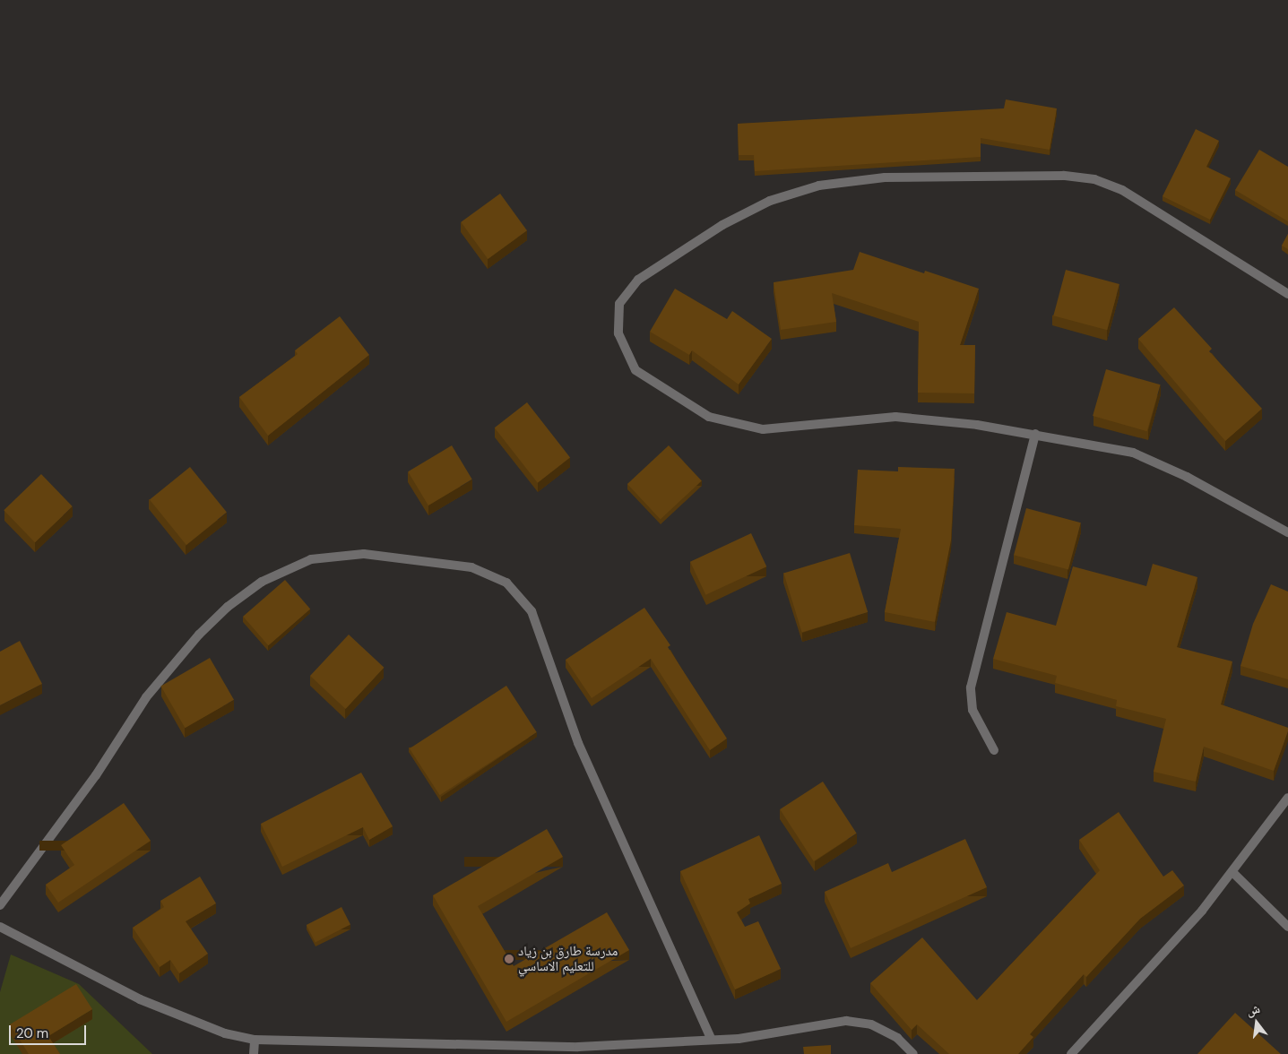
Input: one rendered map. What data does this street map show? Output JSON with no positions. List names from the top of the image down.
{
  "places": ["مدرسة طارق بن زياد للتعليم الاساسي"],
  "scale_bar": "20 m",
  "north": "top"
}
